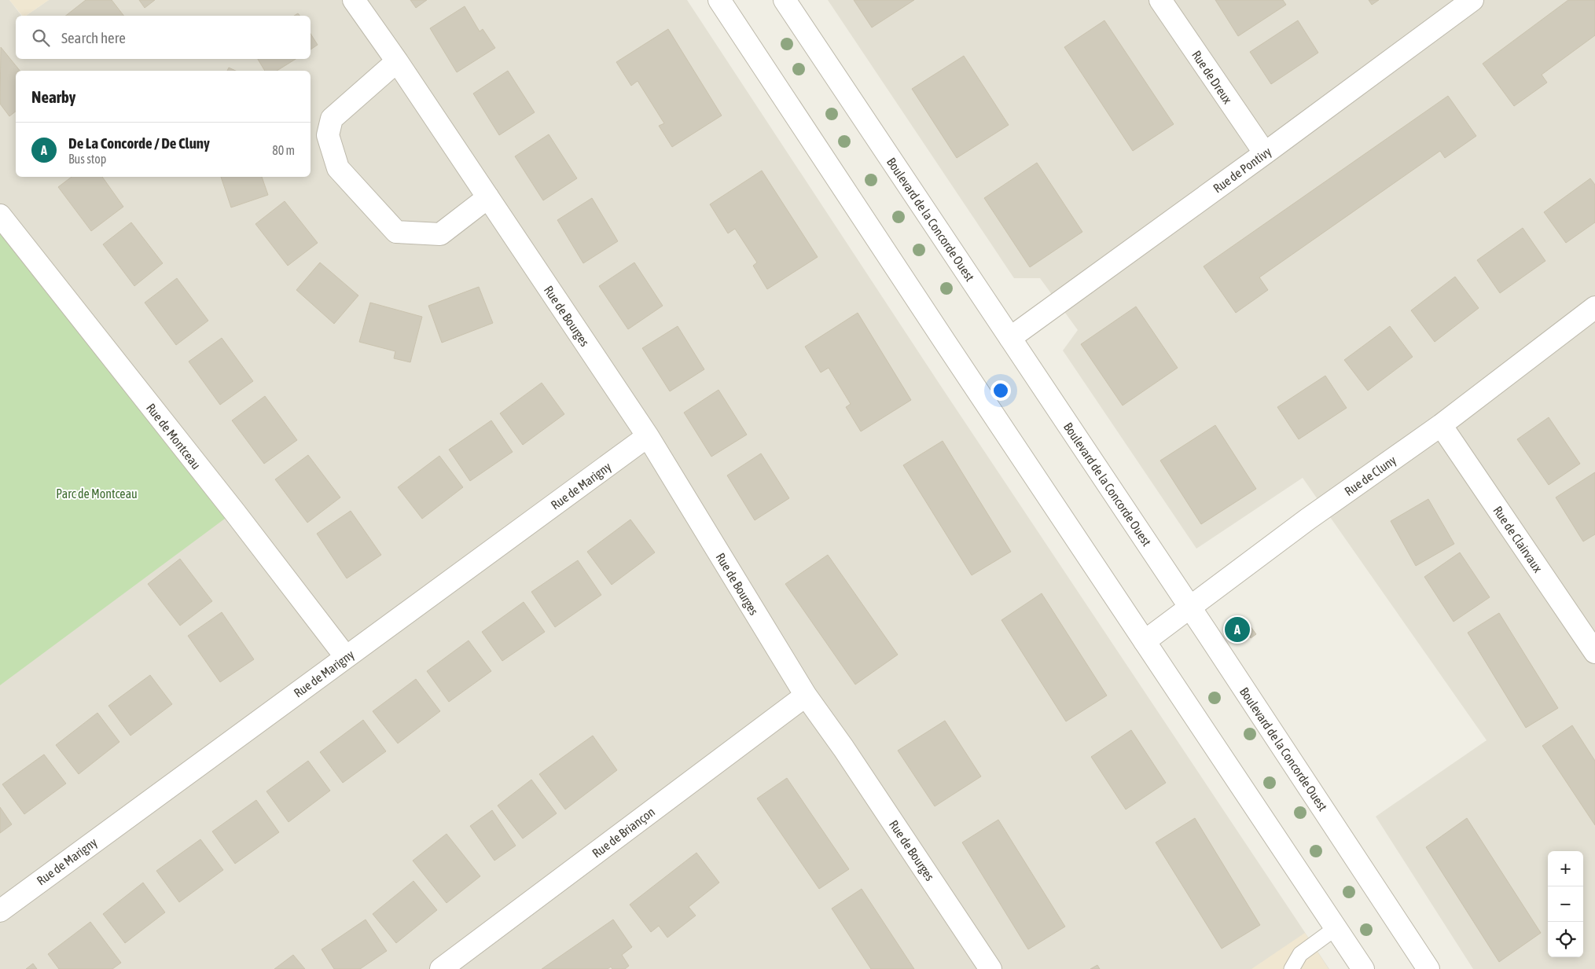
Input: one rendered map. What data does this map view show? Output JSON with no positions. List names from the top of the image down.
{
  "streets": {
    "street": [
      "Rue de Dreux",
      "Rue de Pontivy",
      "Boulevard de la Concorde Ouest",
      "Rue de Bourges",
      "Rue de Montceau",
      "Rue de Cluny",
      "Rue de Marigny",
      "Rue de Clairvaux",
      "Rue de Briançon"
    ]
  },
  "crossings": [
    ["Rue de Dreux", "Rue de Pontivy"],
    ["Rue de Pontivy", "Boulevard de la Concorde Ouest"],
    ["Boulevard de la Concorde Ouest", "Rue de Cluny"],
    ["Rue de Bourges", "Rue de Marigny"],
    ["Rue de Bourges", "Rue de Briançon"],
    ["Rue de Montceau", "Rue de Marigny"],
    ["Rue de Cluny", "Rue de Clairvaux"]
  ],
  "parks": ["Parc de Montceau"],
  "page": {
    "search": "Search here",
    "heading": "Nearby",
    "list": [
      {
        "mark": "A",
        "name": "De La Concorde / De Cluny",
        "note": "Bus stop",
        "value": "80 m"
      }
    ],
    "pins": "A",
    "map_buttons": ["+", "−"]
  }
}
